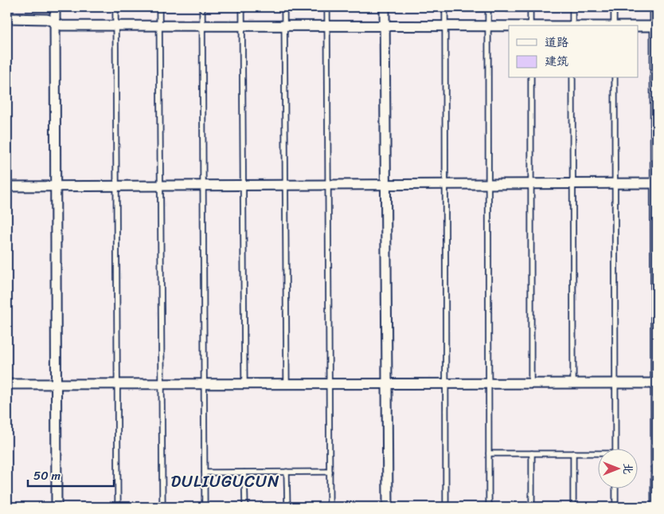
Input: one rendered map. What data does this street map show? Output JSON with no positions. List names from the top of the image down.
{
  "districts": ["DULIUGUCUN"],
  "legend": ["道路", "建筑"],
  "scale_bar": "50 m",
  "north": "right"
}
